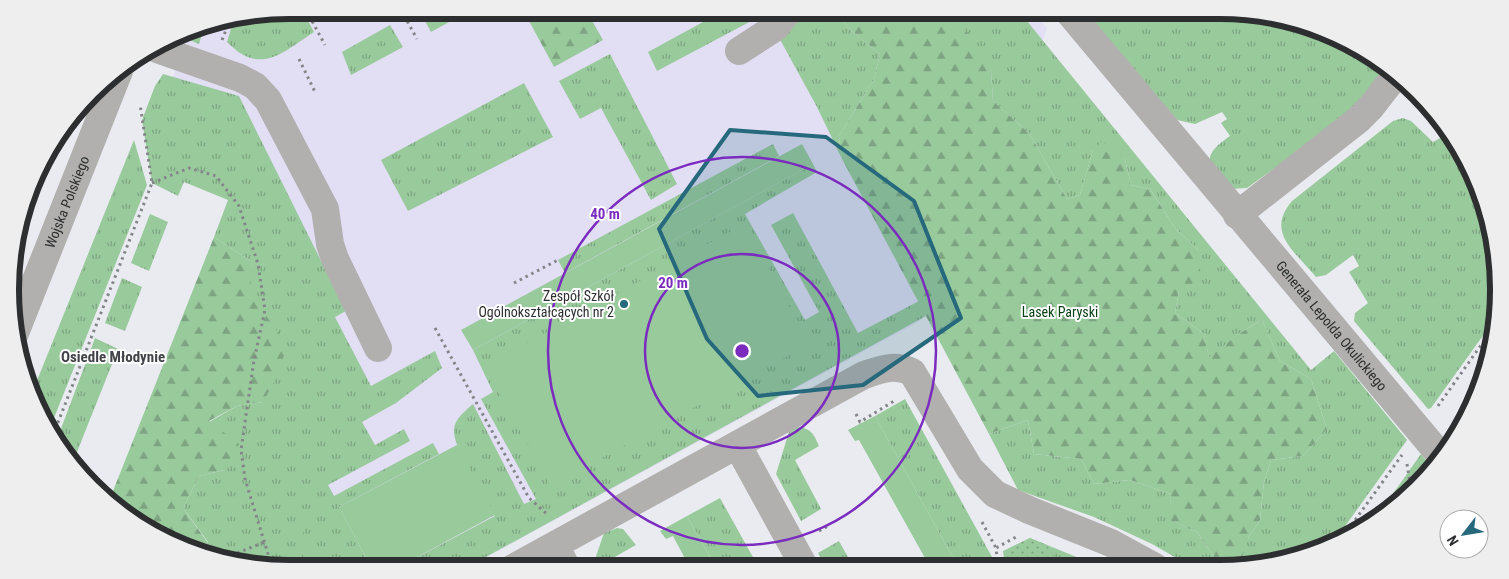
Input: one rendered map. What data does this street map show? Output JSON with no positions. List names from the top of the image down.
{
  "streets": {
    "street": ["Wojska Polskiego", "Generała Lepolda Okulickiego"]
  },
  "districts": ["Osiedle Młodynie"],
  "parks": ["Lasek Paryski"],
  "places": ["Zespół Szkół Ogólnokształcących nr 2"],
  "north": "bottom left",
  "rings": ["40 m", "20 m"]
}
